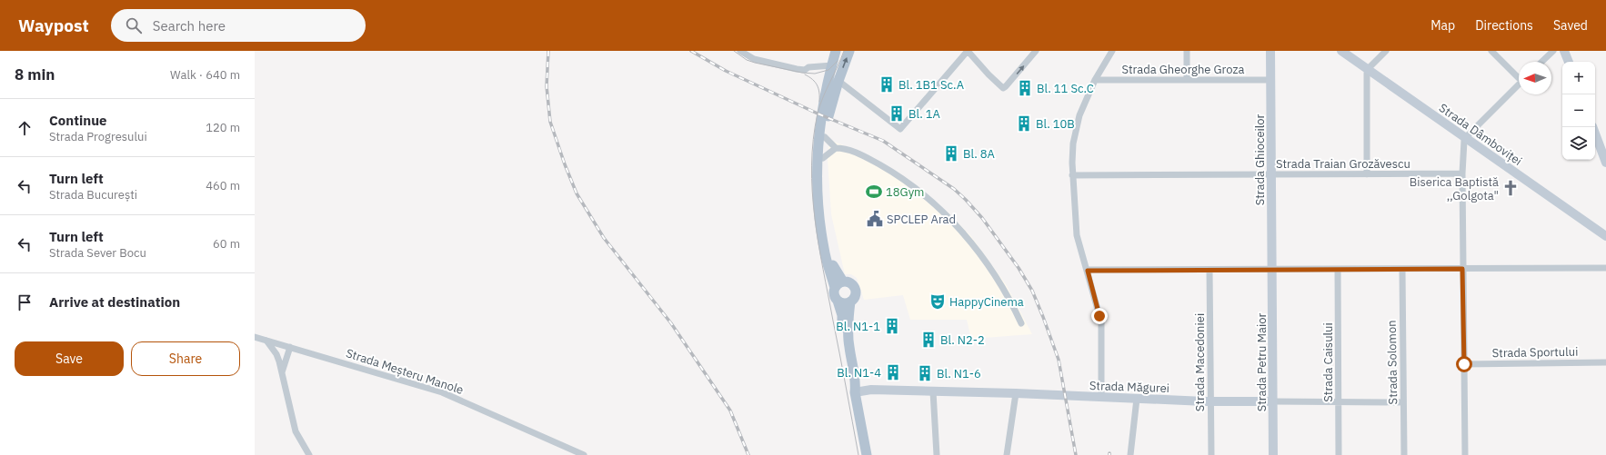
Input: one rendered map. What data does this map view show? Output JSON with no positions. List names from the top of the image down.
{
  "streets": {
    "street": [
      "Strada Gheorghe Groza",
      "Strada Dâmboviței",
      "Strada Ghioceilor",
      "Strada Traian Grozăvescu",
      "Strada Sportului",
      "Strada Macedoniei",
      "Strada Petru Maior",
      "Strada Caisului",
      "Strada Solomon",
      "Strada Meșteru Manole",
      "Strada Măgurei"
    ]
  },
  "crossings": [
    ["Strada Gheorghe Groza", "Strada Ghioceilor"],
    ["Strada Ghioceilor", "Strada Traian Grozăvescu"],
    ["Strada Ghioceilor", "Strada Petru Maior"],
    ["Strada Macedoniei", "Strada Măgurei"],
    ["Strada Petru Maior", "Strada Măgurei"],
    ["Strada Caisului", "Strada Măgurei"],
    ["Strada Solomon", "Strada Măgurei"]
  ],
  "places": {
    "building": [
      "Bl. 1B1 Sc.A",
      "Bl. 11 Sc.C",
      "Bl. 1A",
      "Bl. 10B",
      "Bl. 8A",
      "Bl. N1-1",
      "Bl. N2-2",
      "Bl. N1-4",
      "Bl. N1-6"
    ],
    "church": ["Biserica Baptistă ,,Golgota\""],
    "sports": ["18Gym"],
    "public building": ["SPCLEP Arad"],
    "theatre": ["HappyCinema"]
  },
  "north": "left",
  "page": {
    "header": "Waypost",
    "search": "Search here",
    "nav": ["Map", "Directions", "Saved"],
    "heading": ["8 min", "Walk · 640 m"],
    "map_buttons": ["+", "−"],
    "list": [
      ["Continue", "Strada Progresului", "120 m"],
      ["Turn left", "Strada București", "460 m"],
      ["Turn left", "Strada Sever Bocu", "60 m"],
      "Arrive at destination"
    ],
    "buttons": ["Save", "Share"]
  }
}
